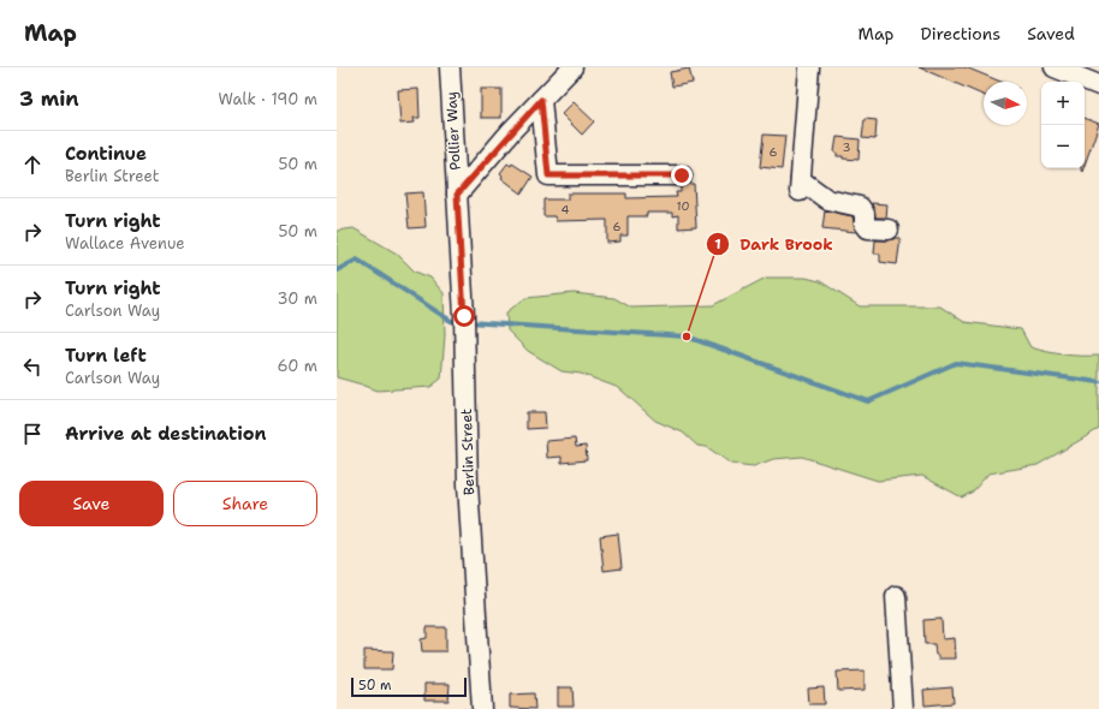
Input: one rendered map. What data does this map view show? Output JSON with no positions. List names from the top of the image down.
{
  "streets": {
    "street": ["Pollier Way", "Berlin Street"]
  },
  "crossings": [
    ["Pollier Way", "Berlin Street"]
  ],
  "places": ["Dark Brook"],
  "house_numbers": [
    "3",
    "6",
    "10",
    "4",
    "6"
  ],
  "scale_bar": "50 m",
  "north": "right",
  "page": {
    "header": "Map",
    "nav": ["Map", "Directions", "Saved"],
    "heading": ["3 min", "Walk · 190 m"],
    "map_buttons": ["+", "−"],
    "list": [
      ["Continue", "Berlin Street", "50 m"],
      ["Turn right", "Wallace Avenue", "50 m"],
      ["Turn right", "Carlson Way", "30 m"],
      ["Turn left", "Carlson Way", "60 m"],
      "Arrive at destination"
    ],
    "buttons": ["Save", "Share"],
    "scale": "50 m"
  }
}
